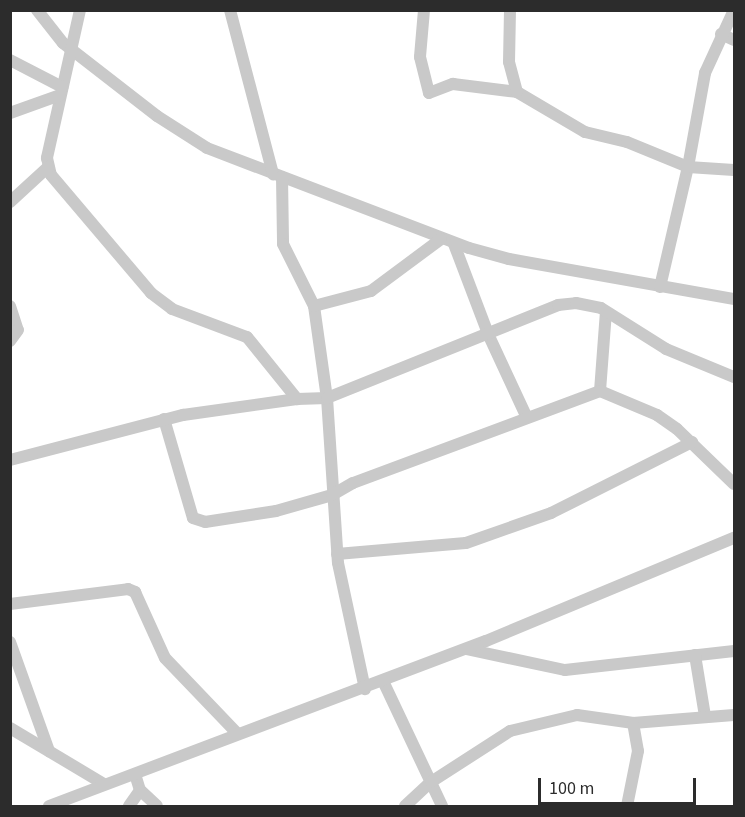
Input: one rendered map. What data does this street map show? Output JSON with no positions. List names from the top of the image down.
{
  "scale_bar": "100 m"
}
